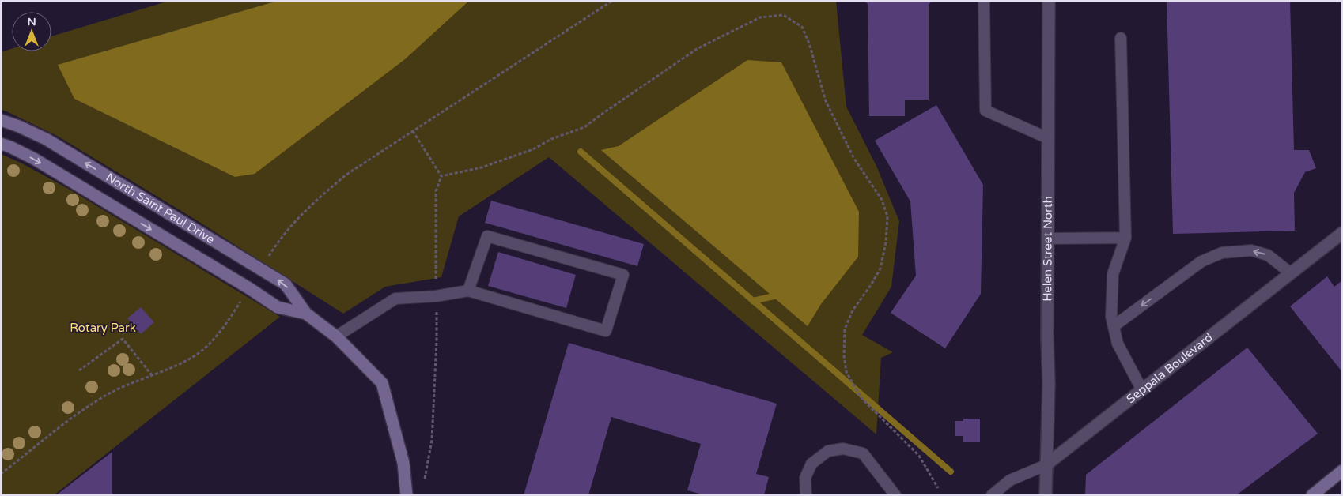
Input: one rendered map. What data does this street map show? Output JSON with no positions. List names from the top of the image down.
{
  "streets": {
    "street": ["North Saint Paul Drive", "Helen Street North", "Seppala Boulevard"]
  },
  "crossings": [
    ["Helen Street North", "Seppala Boulevard"]
  ],
  "parks": ["Rotary Park"],
  "north": "top"
}
